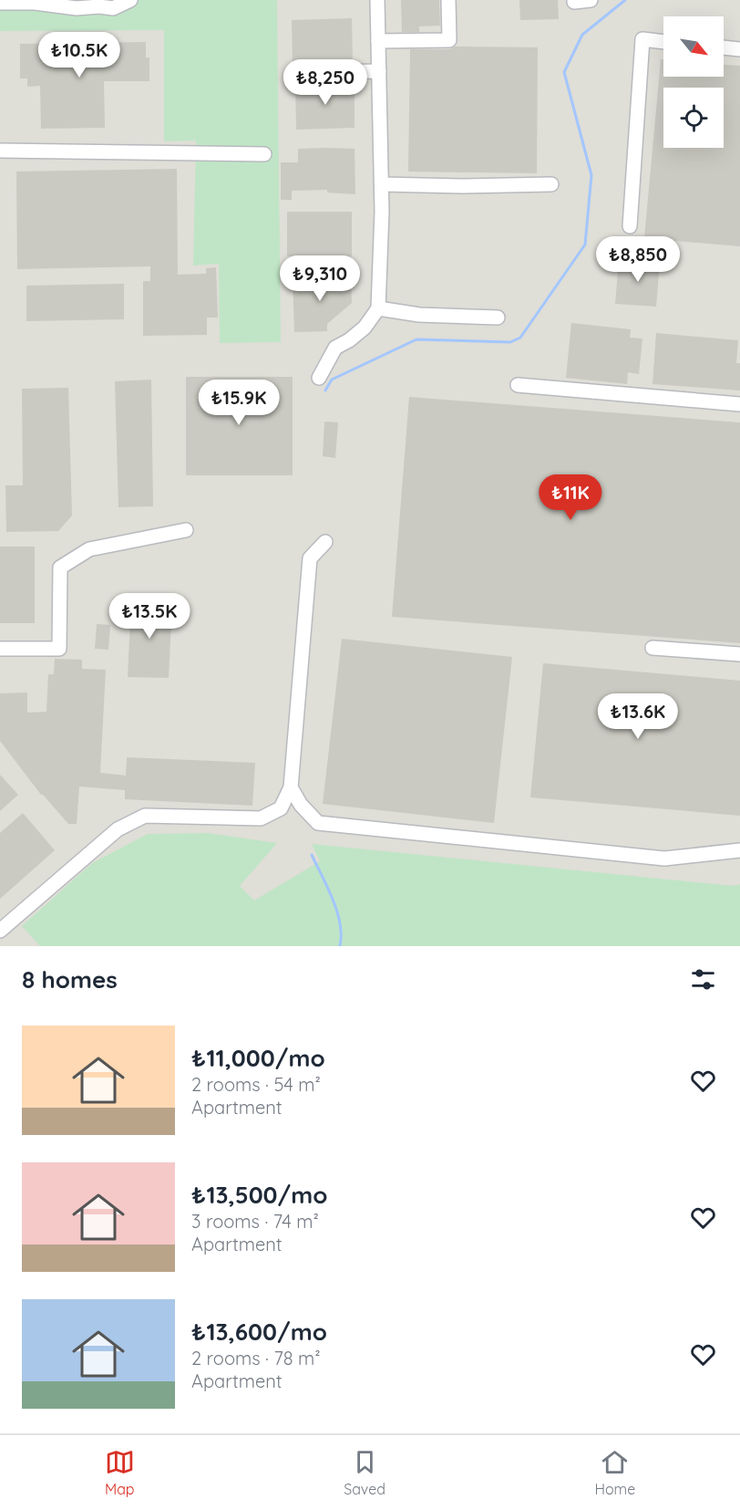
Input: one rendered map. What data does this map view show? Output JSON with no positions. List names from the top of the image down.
{
  "north": "bottom right",
  "page": {
    "price": [
      "₺10.5K",
      "₺8,250",
      "₺8,850",
      "₺9,310",
      "₺15.9K",
      "₺11K",
      "₺13.5K",
      "₺13.6K"
    ],
    "heading": "8 homes",
    "list": [
      {
        "name": "₺11,000/mo",
        "note": "2 rooms · 54 m² · Apartment"
      },
      {
        "name": "₺13,500/mo",
        "note": "3 rooms · 74 m² · Apartment"
      },
      {
        "name": "₺13,600/mo",
        "note": "2 rooms · 78 m² · Apartment"
      }
    ],
    "tabs": ["Map", "Saved", "Home"]
  }
}
